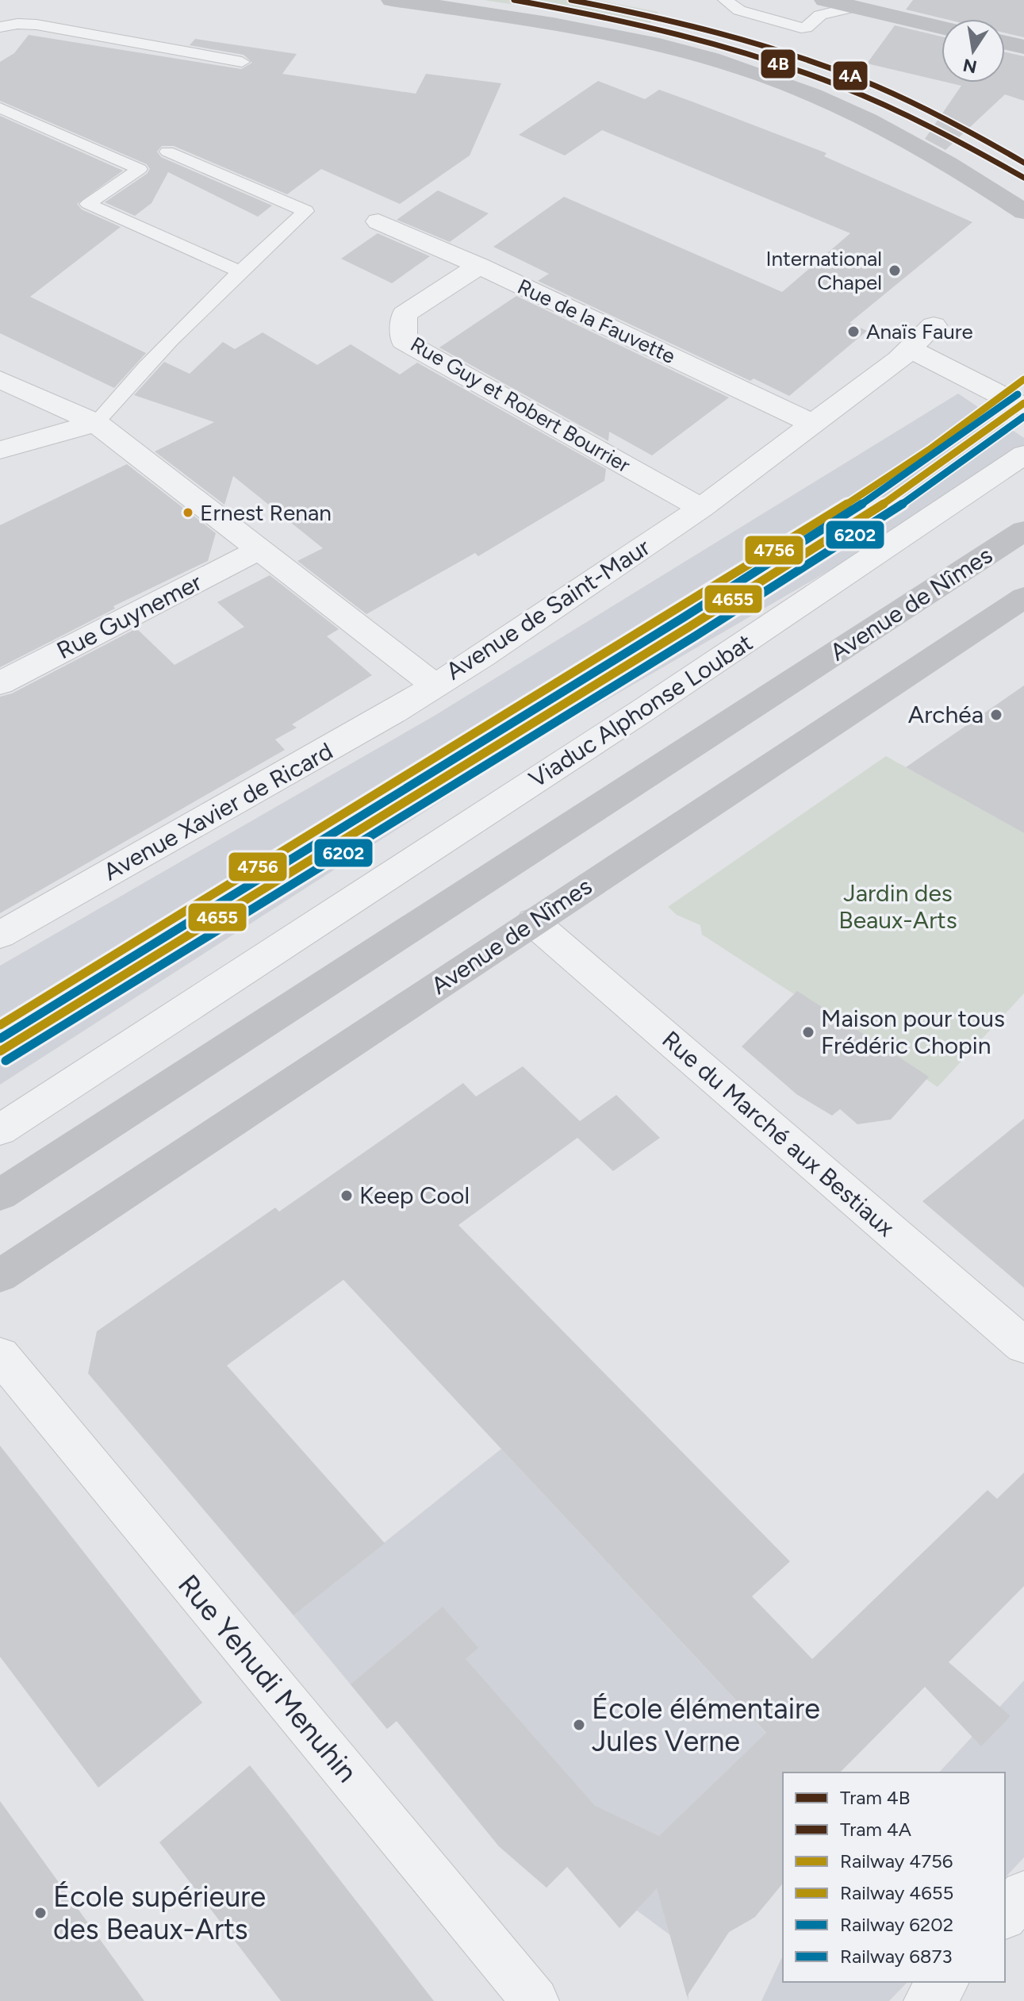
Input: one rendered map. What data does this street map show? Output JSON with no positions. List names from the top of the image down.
{
  "streets": {
    "main road": ["Avenue de Nîmes"],
    "street": [
      "Rue de la Fauvette",
      "Rue Guy et Robert Bourrier",
      "Avenue de Saint-Maur",
      "Rue Guynemer",
      "Viaduc Alphonse Loubat",
      "Avenue Xavier de Ricard",
      "Rue du Marché aux Bestiaux",
      "Rue Yehudi Menuhin"
    ]
  },
  "crossings": [
    ["Rue de la Fauvette", "Rue Guy et Robert Bourrier"],
    ["Rue de la Fauvette", "Avenue de Saint-Maur"],
    ["Rue Guy et Robert Bourrier", "Avenue de Saint-Maur"],
    ["Avenue de Nîmes", "Rue du Marché aux Bestiaux"],
    ["Avenue de Saint-Maur", "Rue Guynemer"],
    ["Avenue de Saint-Maur", "Avenue Xavier de Ricard"]
  ],
  "parks": ["Jardin des Beaux-Arts"],
  "places": [
    "International Chapel",
    "Anaïs Faure",
    "Ernest Renan",
    "Archéa",
    "Maison pour tous Frédéric Chopin",
    "Keep Cool",
    "École élémentaire Jules Verne",
    "École supérieure des Beaux-Arts"
  ],
  "lines": [
    "tram line 4B",
    "tram line 4A",
    "rail line 4756",
    "rail line 6873",
    "rail line 4655",
    "rail line 6202"
  ],
  "legend": [
    "Tram 4B",
    "Tram 4A",
    "Railway 4756",
    "Railway 4655",
    "Railway 6202",
    "Railway 6873"
  ],
  "north": "bottom"
}
